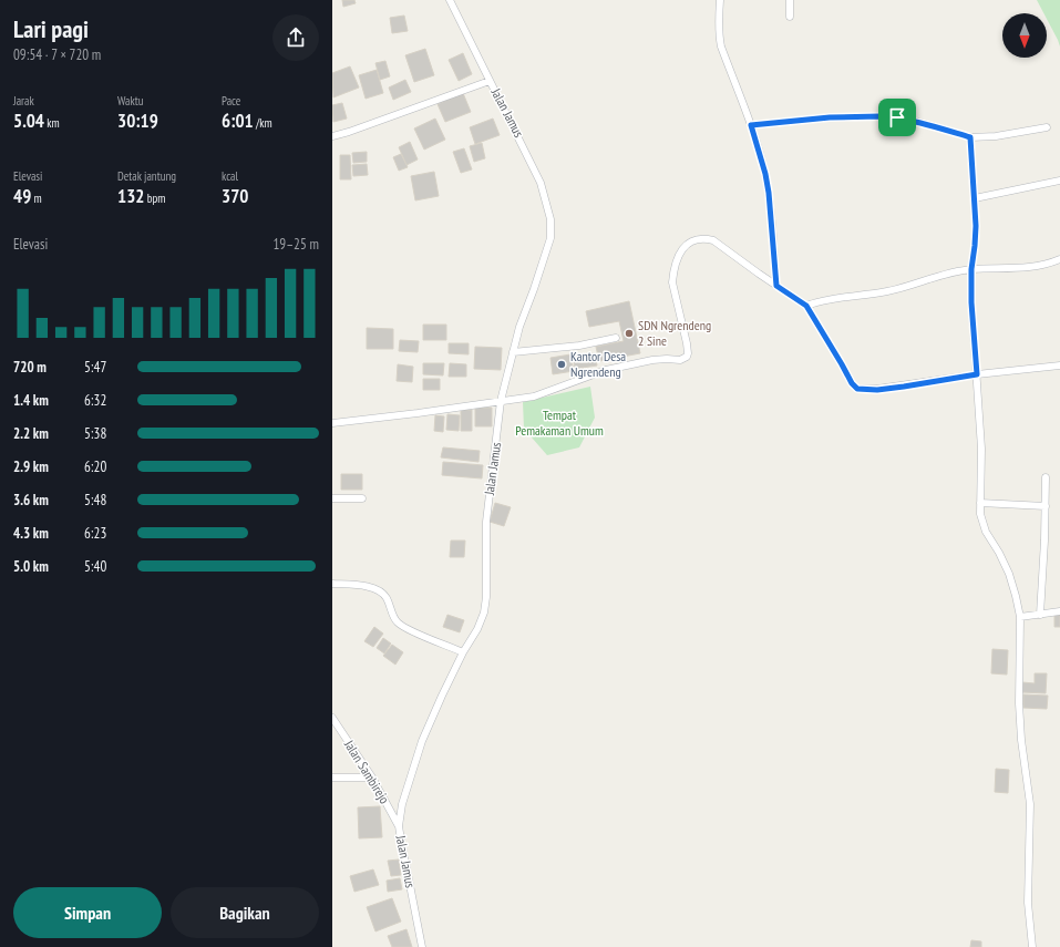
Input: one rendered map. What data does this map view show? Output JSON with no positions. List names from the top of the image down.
{
  "streets": {
    "street": ["Jalan Jamus", "Jalan Sambirejo"]
  },
  "crossings": [
    ["Jalan Jamus", "Jalan Sambirejo"]
  ],
  "parks": ["Tempat Pemakaman Umum"],
  "places": ["SDN Ngrendeng 2 Sine", "Kantor Desa Ngrendeng"],
  "north": "bottom",
  "page": {
    "heading": ["Lari pagi", "09:54 · 7 × 720 m"],
    "stats": [
      ["Jarak", "5.04 km"],
      ["Waktu", "30:19"],
      ["Pace", "6:01 /km"],
      ["Elevasi", "49 m"],
      ["Detak jantung", "132 bpm"],
      ["kcal", "370"]
    ],
    "chart": ["Elevasi", "19–25 m"],
    "list": [
      {
        "name": "720 m",
        "note": "5:47"
      },
      {
        "name": "1.4 km",
        "note": "6:32"
      },
      {
        "name": "2.2 km",
        "note": "5:38"
      },
      {
        "name": "2.9 km",
        "note": "6:20"
      },
      {
        "name": "3.6 km",
        "note": "5:48"
      },
      {
        "name": "4.3 km",
        "note": "6:23"
      },
      {
        "name": "5.0 km",
        "note": "5:40"
      }
    ],
    "buttons": ["Simpan", "Bagikan"]
  }
}
